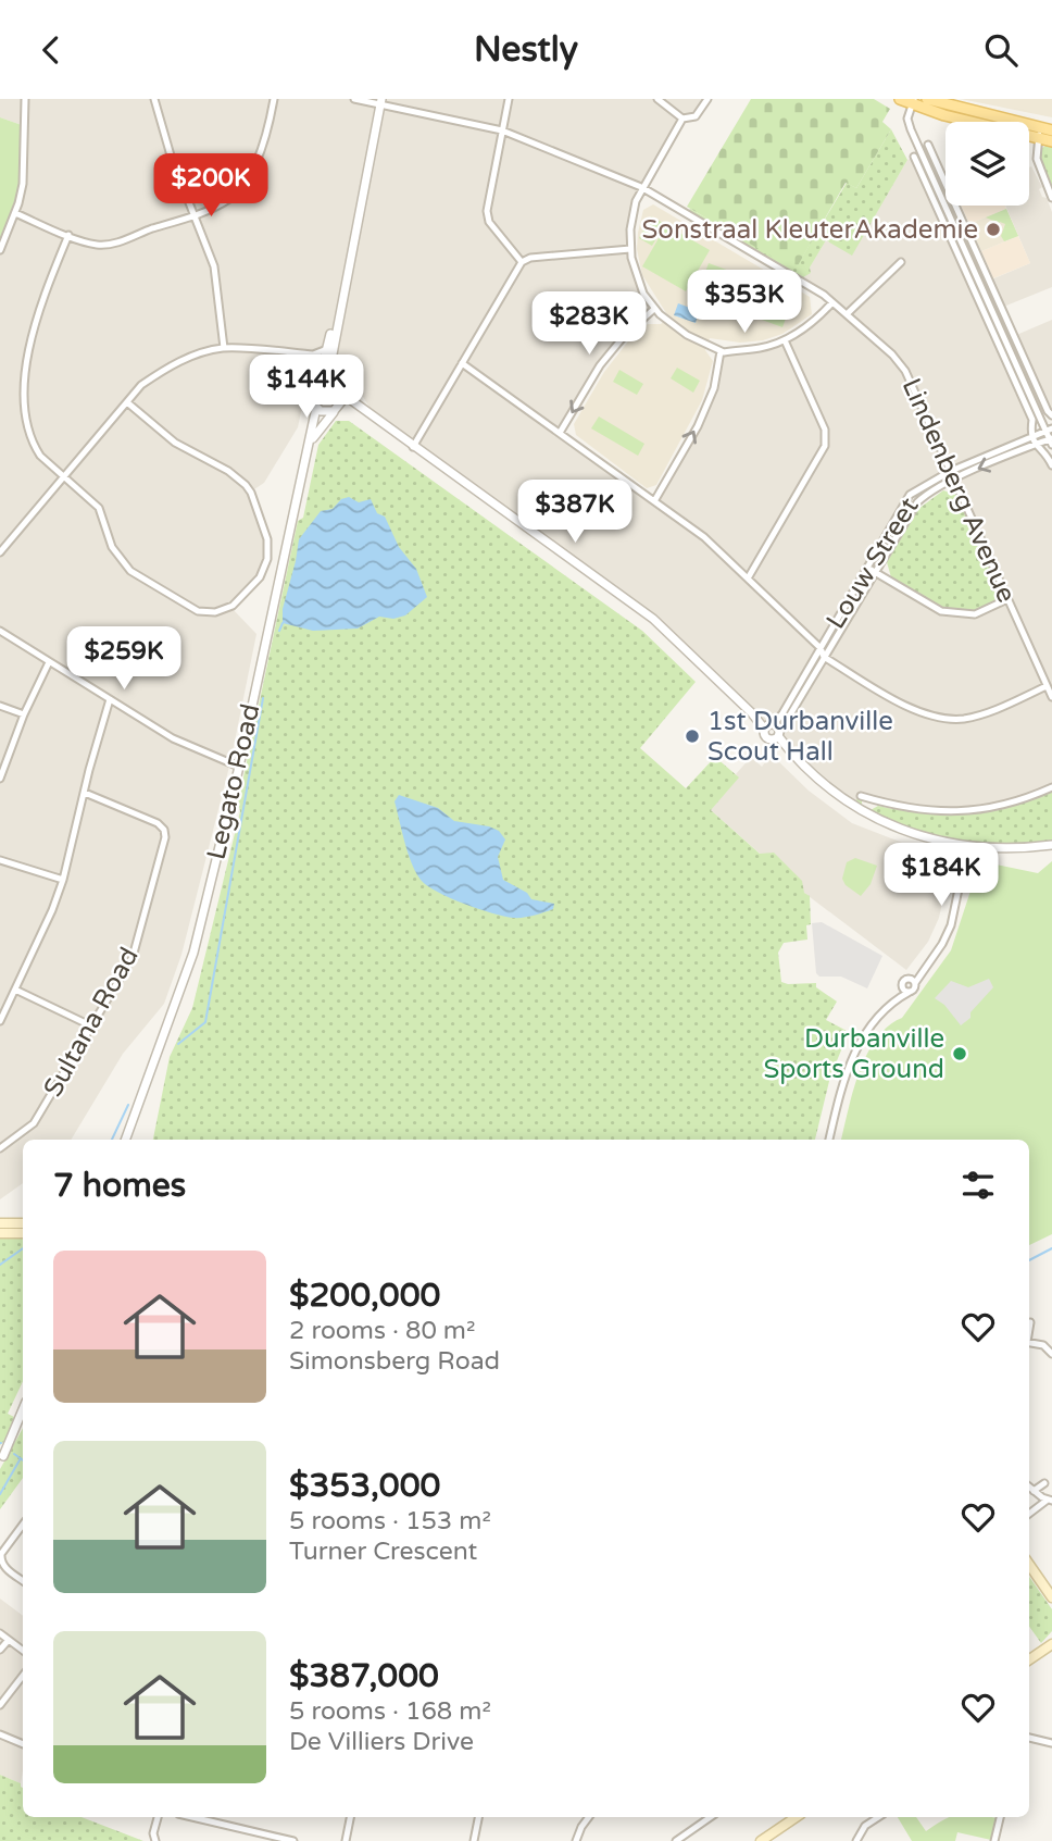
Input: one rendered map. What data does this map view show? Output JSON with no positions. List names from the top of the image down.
{
  "streets": {
    "street": [
      "Lindenberg Avenue",
      "Louw Street",
      "Legato Road",
      "Sultana Road"
    ]
  },
  "crossings": [
    ["Lindenberg Avenue", "Louw Street"]
  ],
  "places": ["Sonstraal KleuterAkademie", "1st Durbanville Scout Hall", "Durbanville Sports Ground"],
  "page": {
    "header": "Nestly",
    "price": [
      "$200K",
      "$353K",
      "$283K",
      "$144K",
      "$387K",
      "$259K",
      "$184K"
    ],
    "heading": "7 homes",
    "list": [
      {
        "name": "$200,000",
        "note": "2 rooms · 80 m² · Simonsberg Road"
      },
      {
        "name": "$353,000",
        "note": "5 rooms · 153 m² · Turner Crescent"
      },
      {
        "name": "$387,000",
        "note": "5 rooms · 168 m² · De Villiers Drive"
      }
    ]
  }
}
